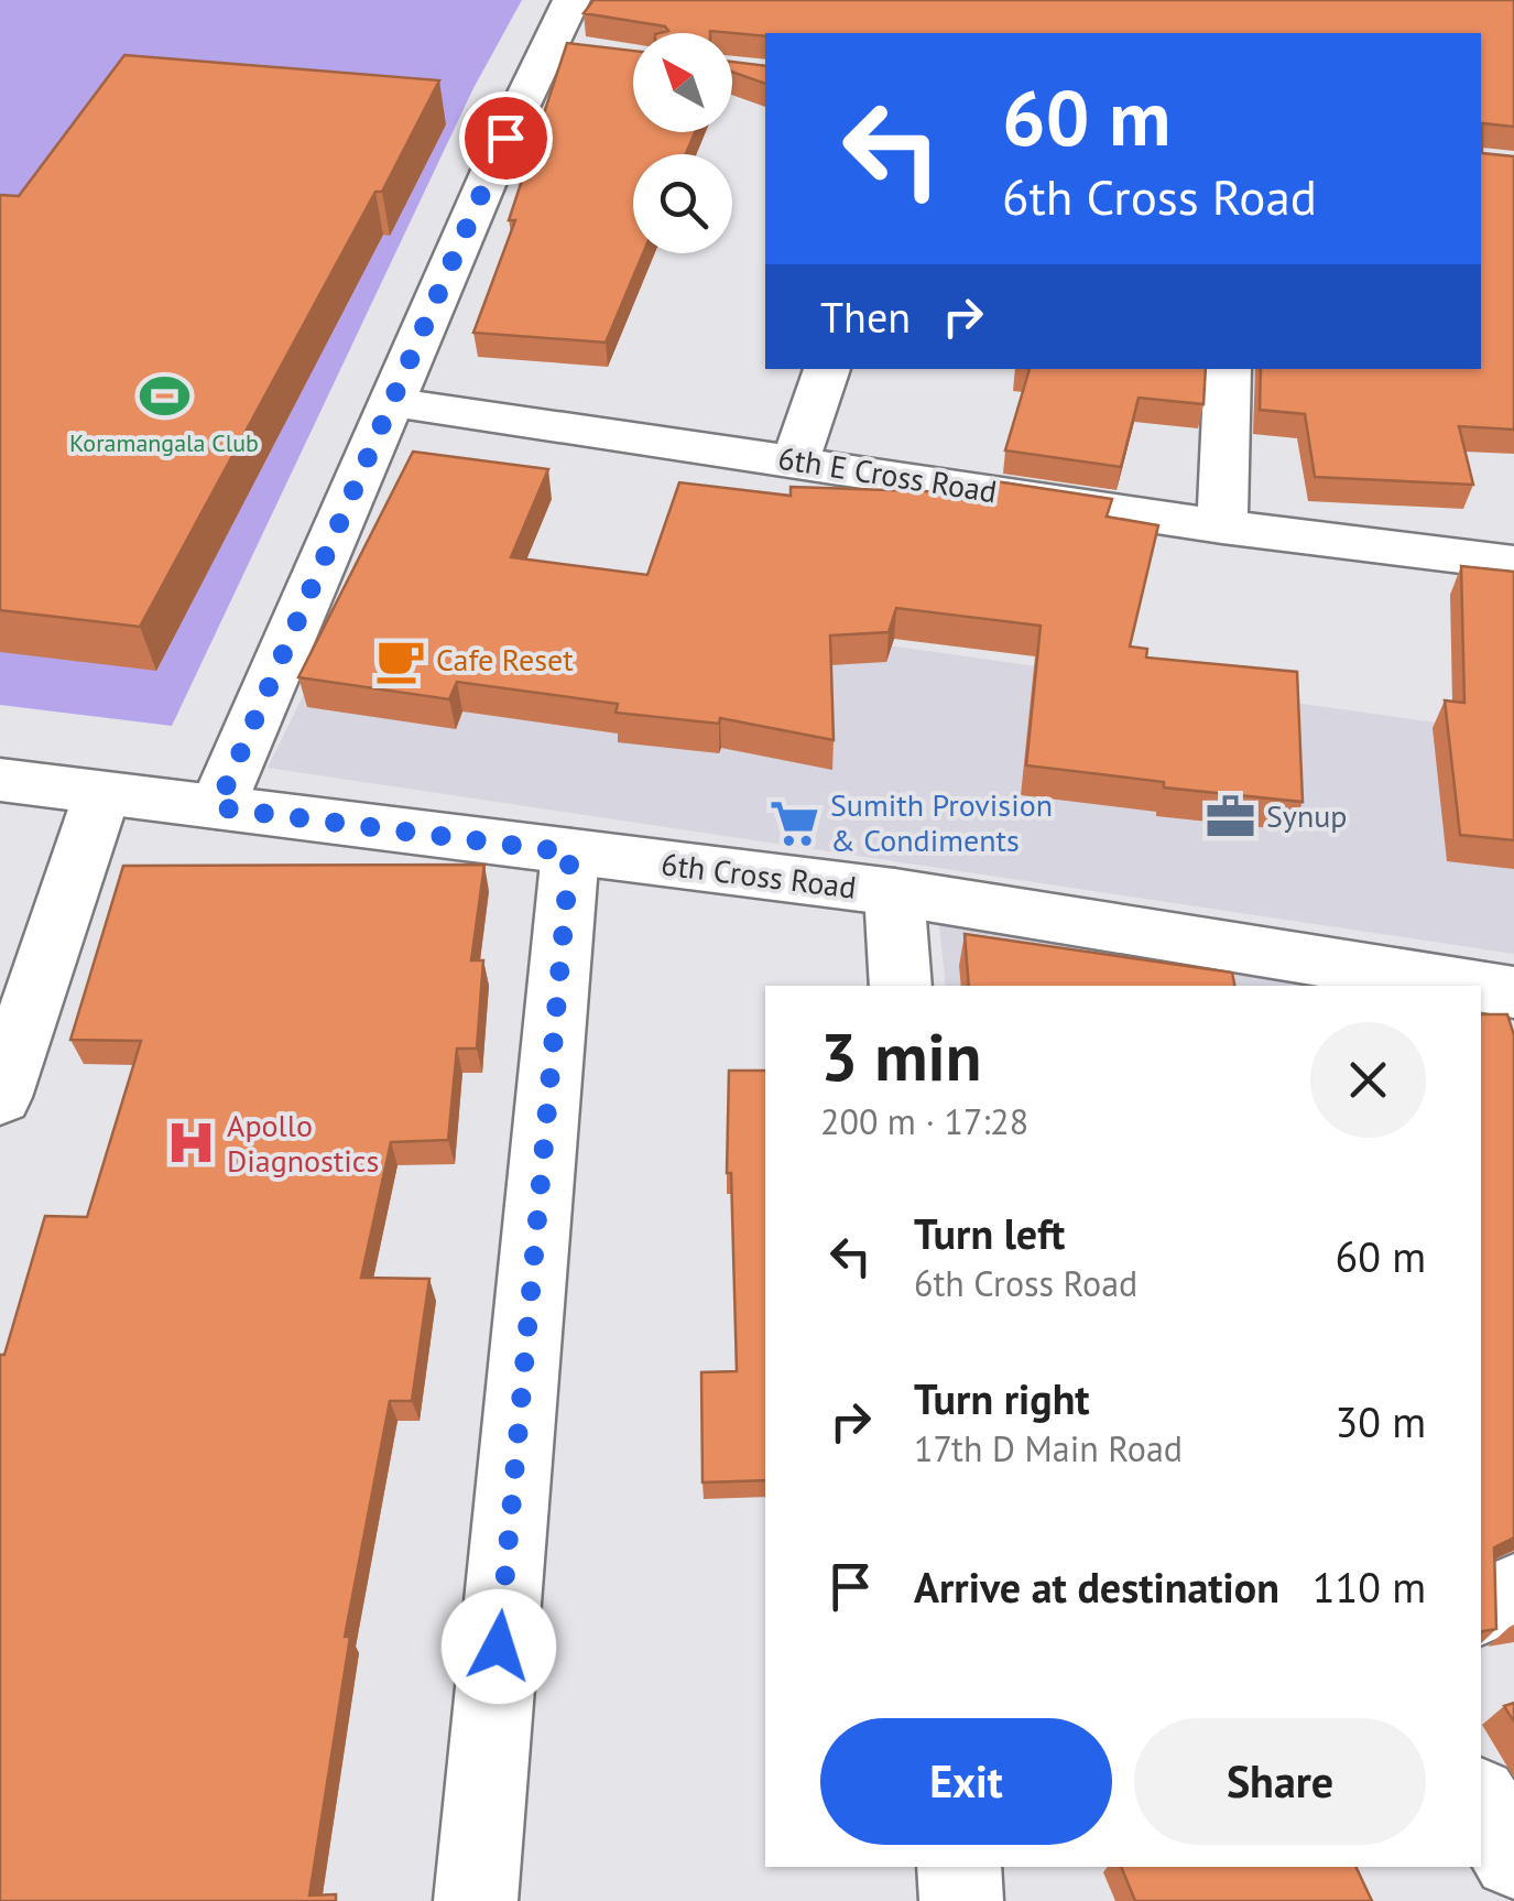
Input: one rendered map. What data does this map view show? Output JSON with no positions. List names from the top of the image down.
{
  "streets": {
    "street": ["6th E Cross Road", "6th Cross Road"]
  },
  "places": {
    "sports": ["Koramangala Club"],
    "cafe": ["Cafe Reset"],
    "office": ["Synup"],
    "supermarket": ["Sumith Provision & Condiments"],
    "hospital": ["Apollo Diagnostics"]
  },
  "north": "top left",
  "page": {
    "turn": ["60 m", "6th Cross Road"],
    "then": "Then",
    "heading": ["3 min", "200 m · 17:28"],
    "list": [
      {
        "name": "Turn left",
        "note": "6th Cross Road",
        "value": "60 m"
      },
      {
        "name": "Turn right",
        "note": "17th D Main Road",
        "value": "30 m"
      },
      {
        "name": "Arrive at destination",
        "value": "110 m"
      }
    ],
    "buttons": ["Exit", "Share"]
  }
}
